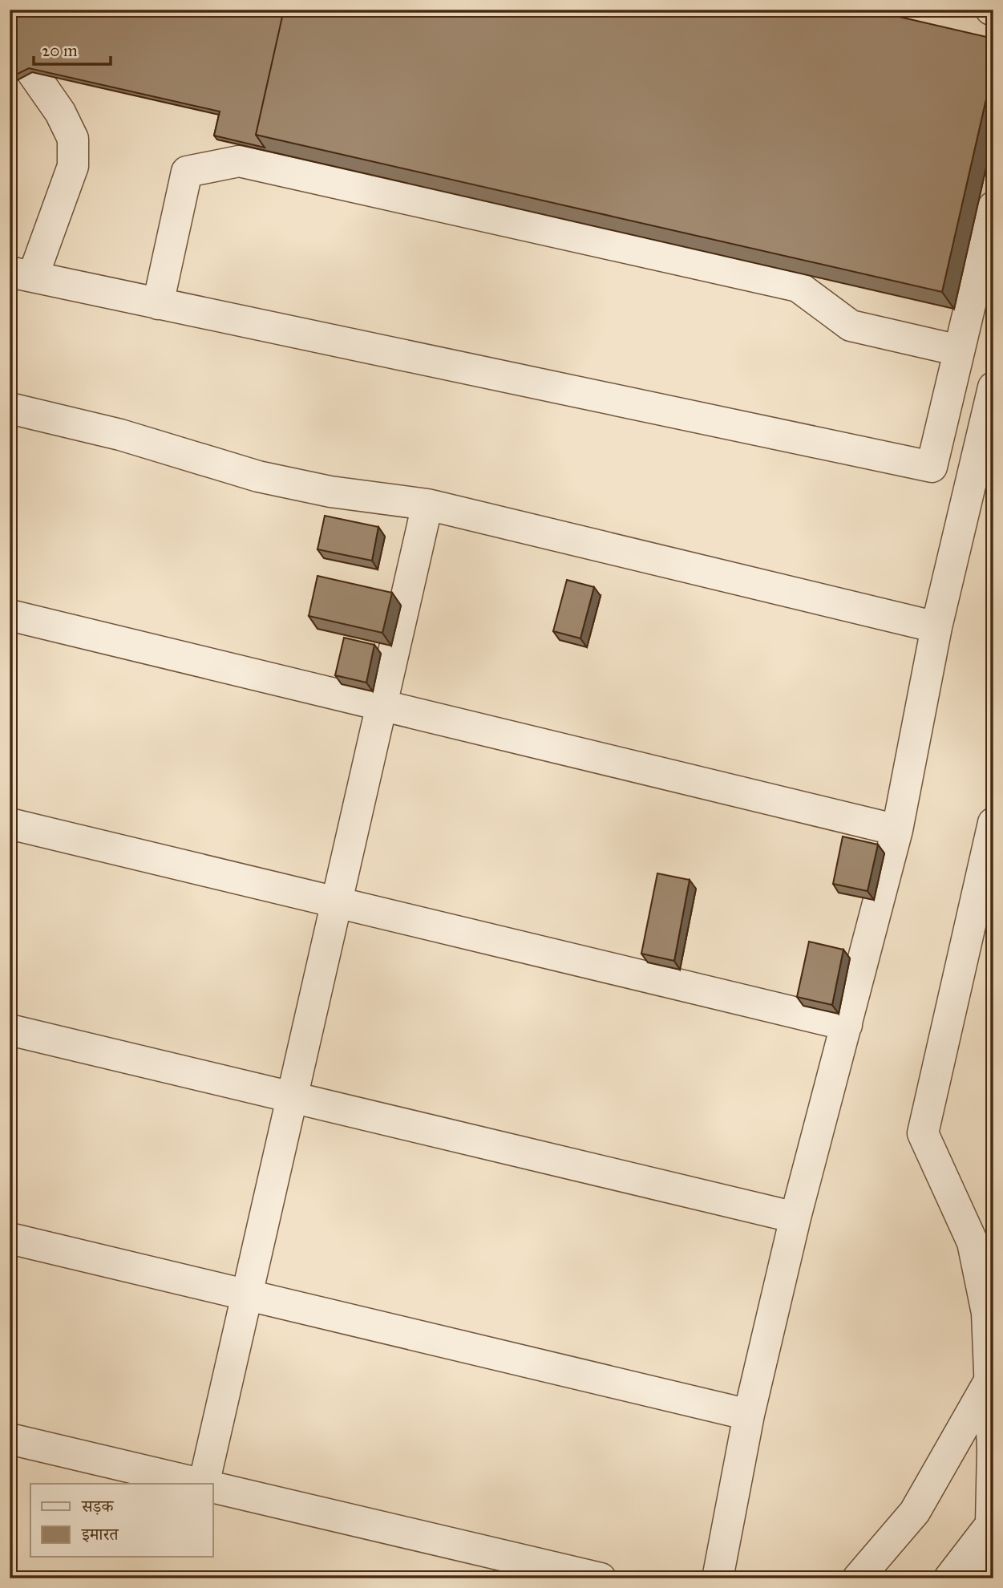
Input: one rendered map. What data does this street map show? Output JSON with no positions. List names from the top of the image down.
{
  "legend": ["सड़क", "इमारत"],
  "scale_bar": "20 m"
}
